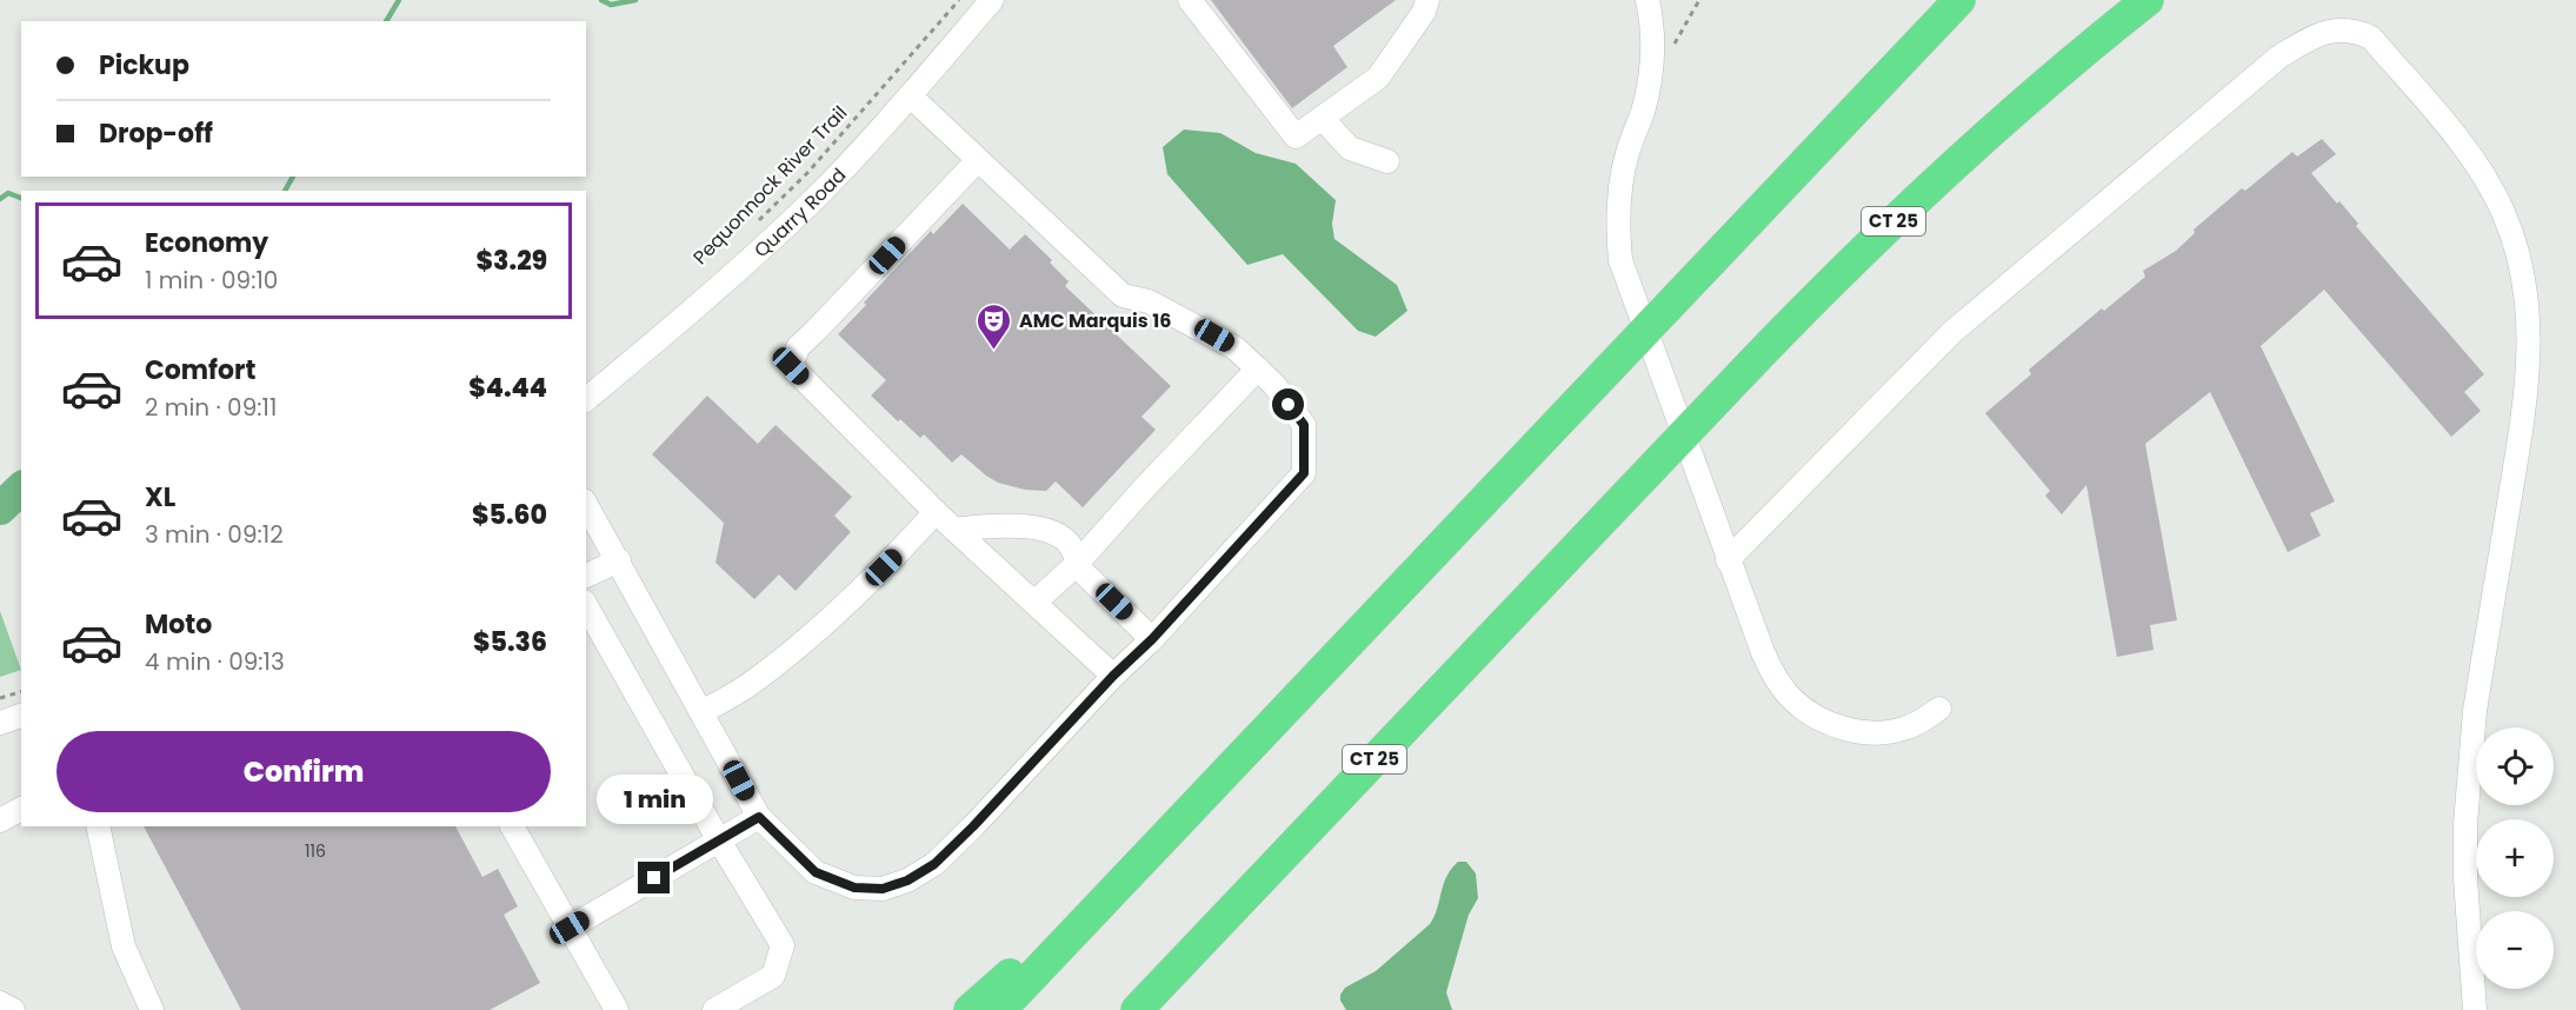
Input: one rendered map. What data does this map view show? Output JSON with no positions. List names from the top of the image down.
{
  "streets": {
    "highway": ["CT 25"],
    "street": ["Quarry Road"],
    "path": ["Pequonnock River Trail"]
  },
  "places": {
    "theatre": ["AMC Marquis 16"]
  },
  "house_numbers": ["116"],
  "page": {
    "banner": ["Pickup", "Drop-off"],
    "list": [
      {
        "name": "Economy",
        "note": "1 min · 09:10",
        "value": "$3.29"
      },
      {
        "name": "Comfort",
        "note": "2 min · 09:11",
        "value": "$4.44"
      },
      {
        "name": "XL",
        "note": "3 min · 09:12",
        "value": "$5.60"
      },
      {
        "name": "Moto",
        "note": "4 min · 09:13",
        "value": "$5.36"
      }
    ],
    "buttons": "Confirm",
    "map_buttons": ["+", "−"],
    "bubble": "1 min"
  }
}
